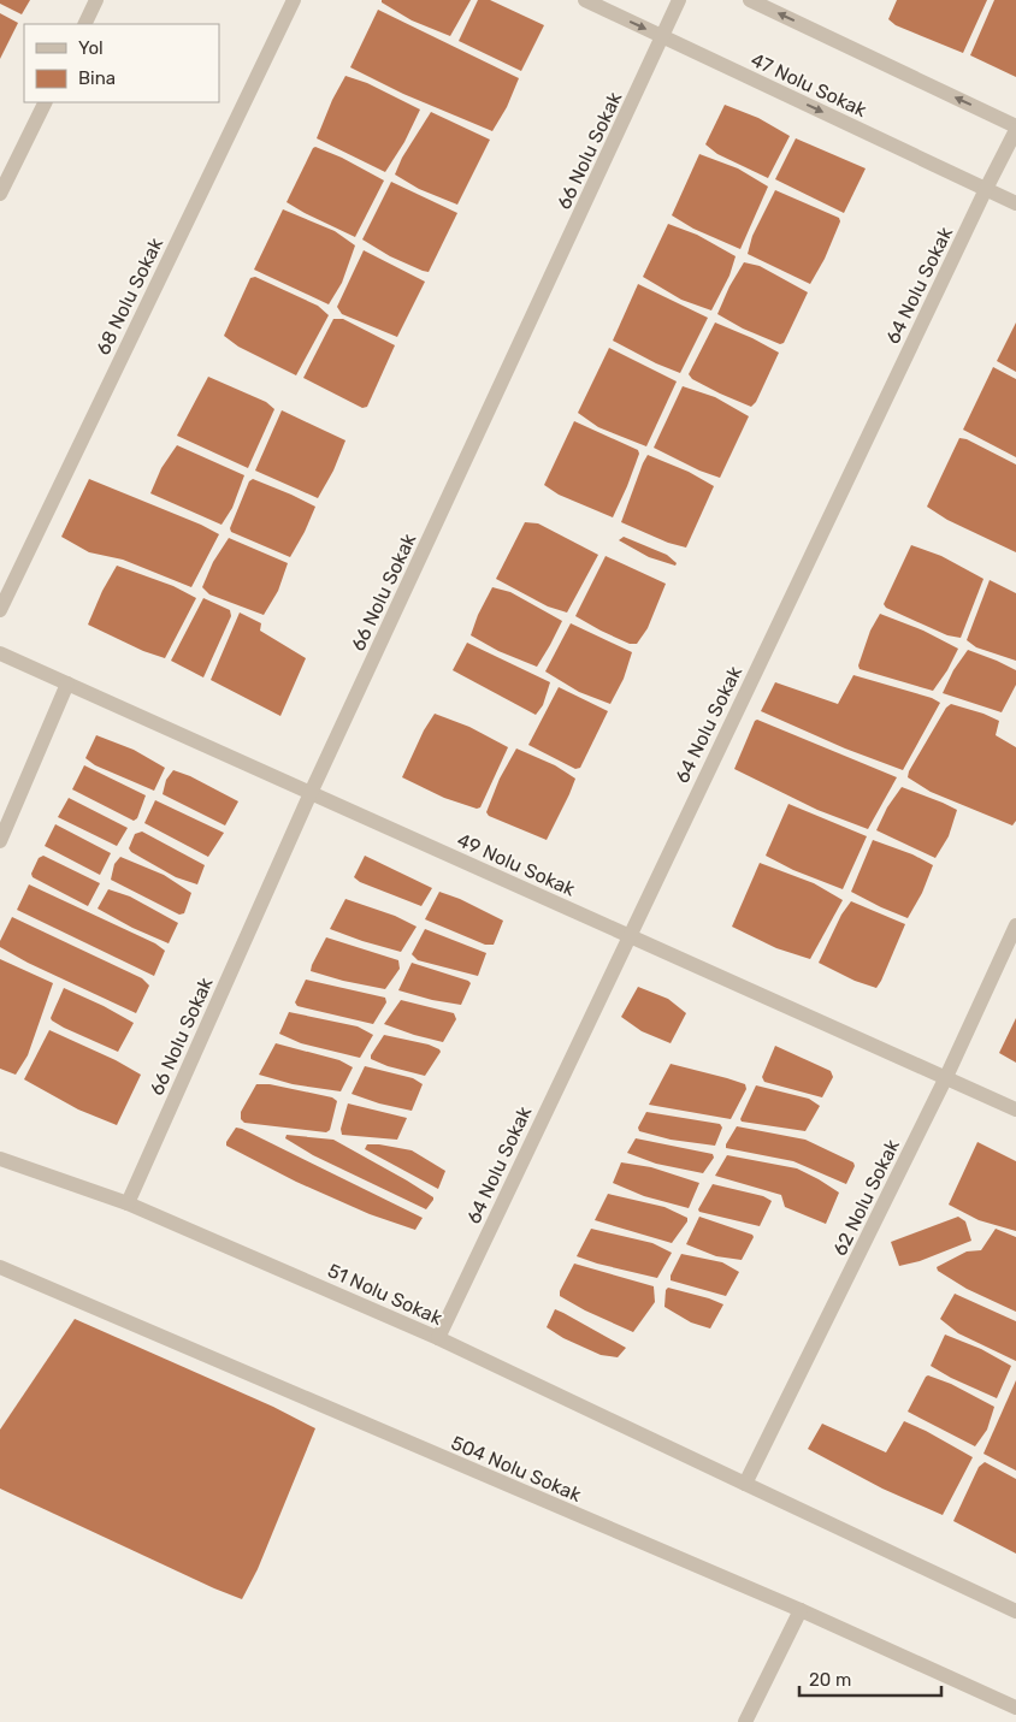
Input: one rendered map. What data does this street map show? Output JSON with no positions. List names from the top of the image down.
{
  "streets": {
    "street": [
      "47 Nolu Sokak",
      "66 Nolu Sokak",
      "64 Nolu Sokak",
      "68 Nolu Sokak",
      "49 Nolu Sokak",
      "62 Nolu Sokak",
      "51 Nolu Sokak",
      "504 Nolu Sokak"
    ]
  },
  "crossings": [
    ["47 Nolu Sokak", "66 Nolu Sokak"],
    ["47 Nolu Sokak", "64 Nolu Sokak"],
    ["66 Nolu Sokak", "49 Nolu Sokak"],
    ["66 Nolu Sokak", "51 Nolu Sokak"],
    ["64 Nolu Sokak", "49 Nolu Sokak"],
    ["64 Nolu Sokak", "51 Nolu Sokak"],
    ["49 Nolu Sokak", "62 Nolu Sokak"],
    ["62 Nolu Sokak", "51 Nolu Sokak"]
  ],
  "legend": ["Yol", "Bina"],
  "scale_bar": "20 m"
}
